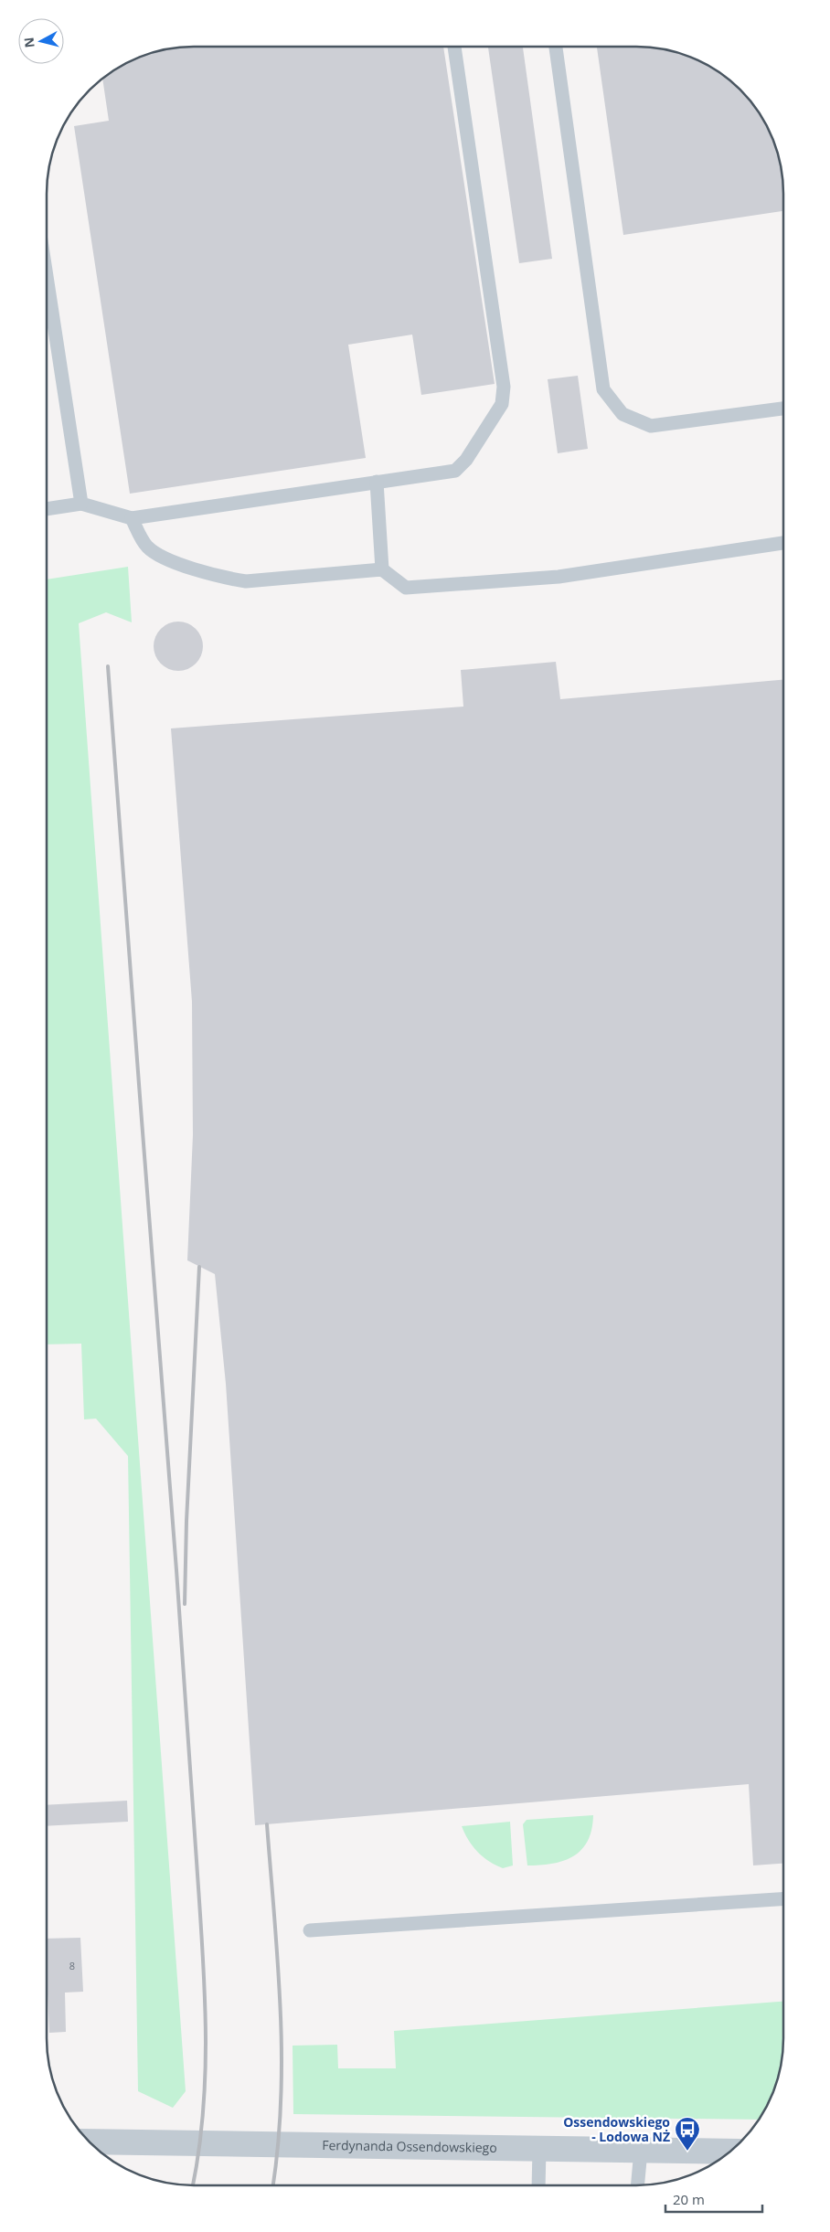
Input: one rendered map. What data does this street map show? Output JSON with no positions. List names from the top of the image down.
{
  "streets": {
    "street": ["Ferdynanda Ossendowskiego"]
  },
  "places": {
    "bus stop": ["Ossendowskiego - Lodowa NŻ"]
  },
  "house_numbers": ["8"],
  "scale_bar": "20 m",
  "north": "left"
}
